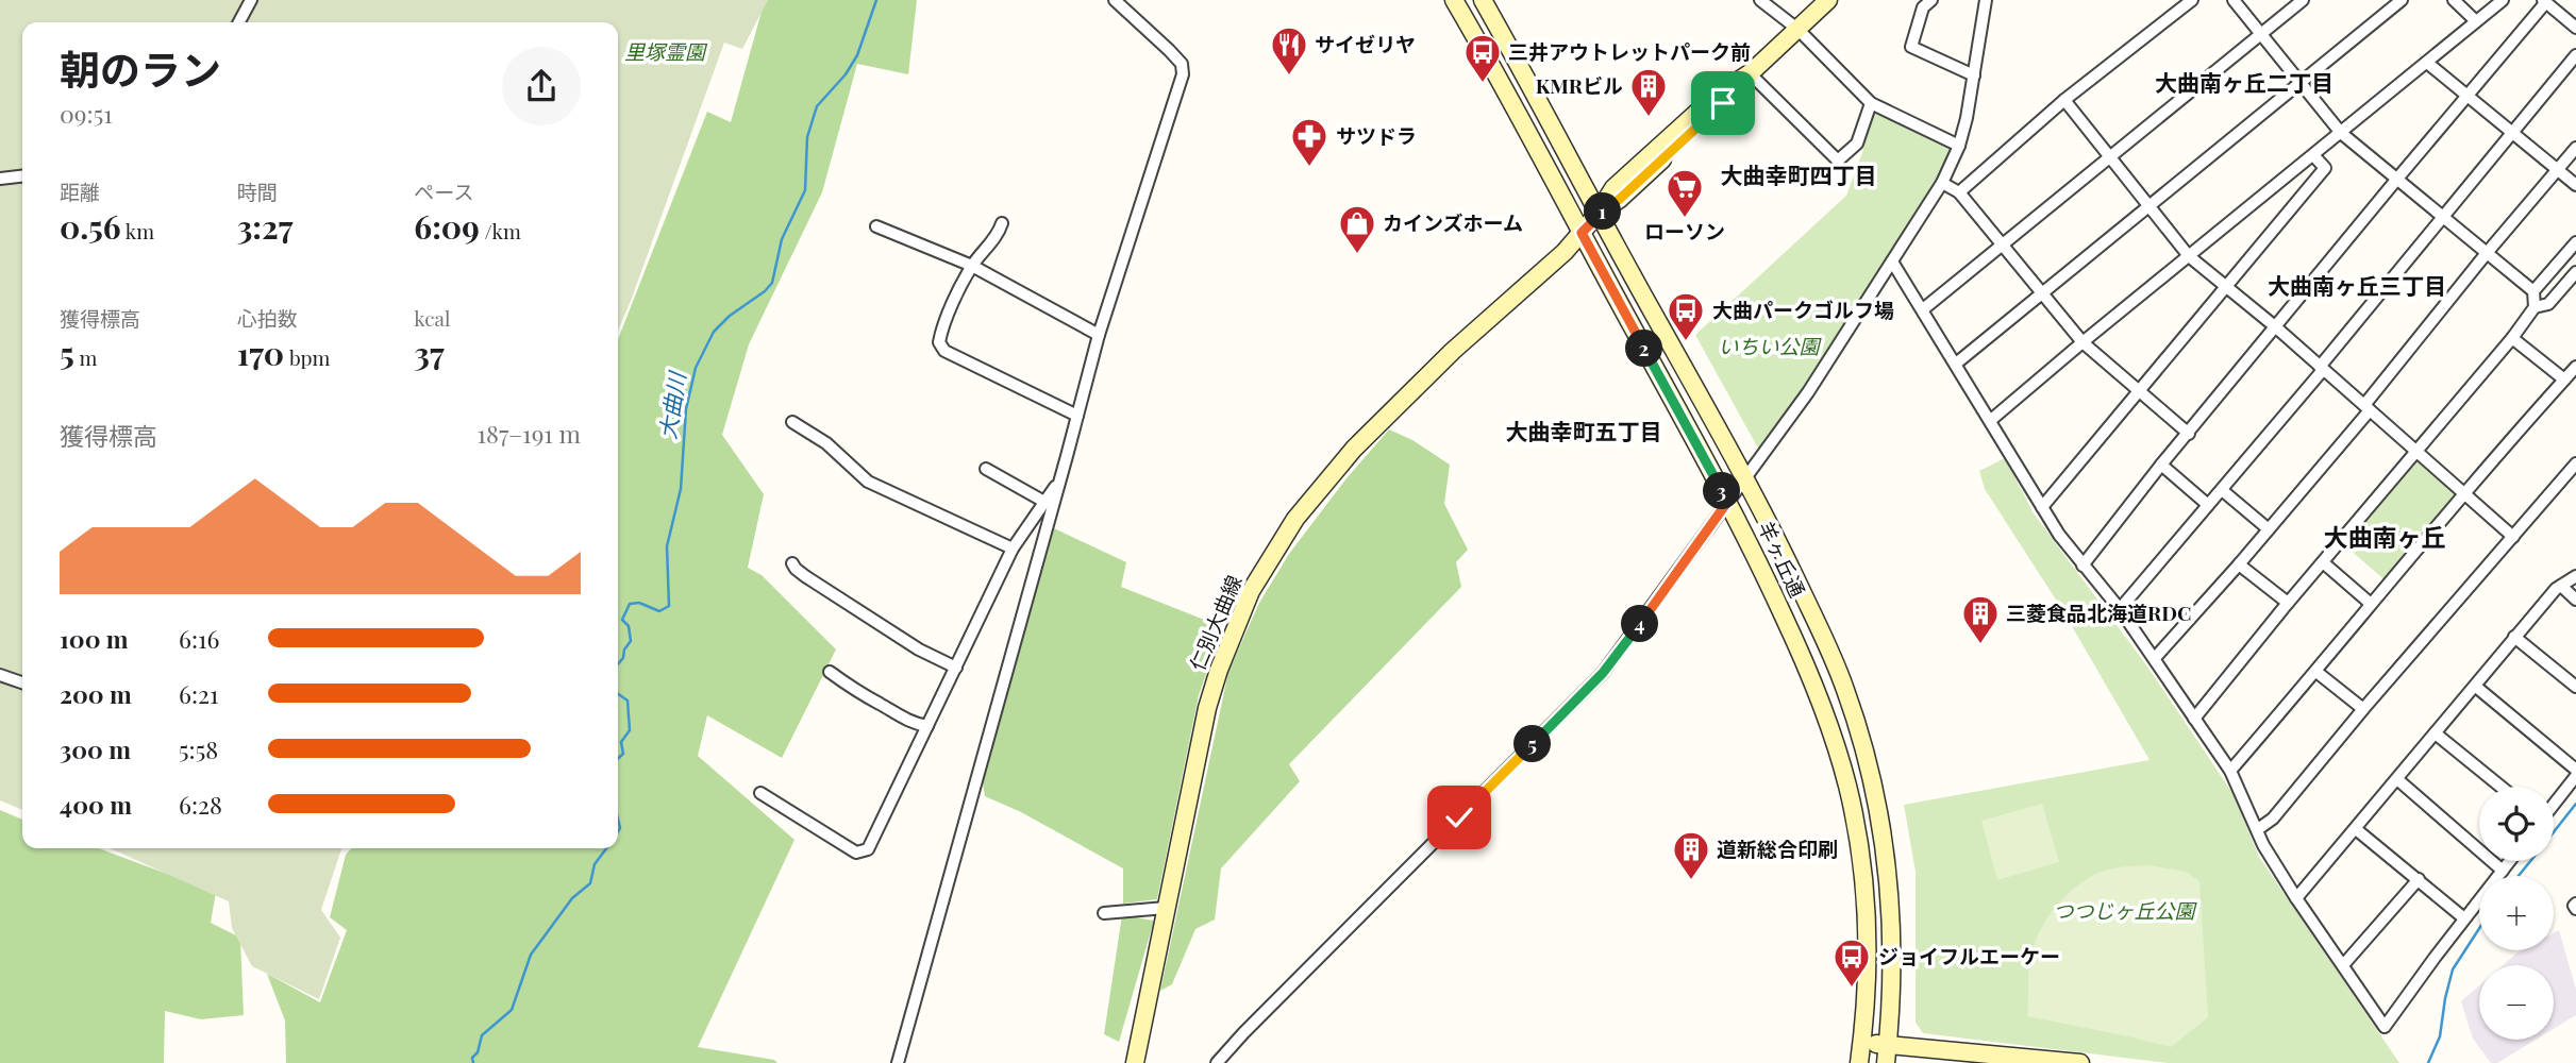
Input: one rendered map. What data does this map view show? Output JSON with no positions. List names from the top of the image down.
{
  "streets": {
    "main road": ["羊ヶ丘通", "仁別大曲線"]
  },
  "crossings": [
    ["羊ヶ丘通", "仁別大曲線"]
  ],
  "districts": [
    "大曲南ヶ丘二丁目",
    "大曲幸町四丁目",
    "大曲南ヶ丘三丁目",
    "大曲幸町五丁目",
    "大曲南ヶ丘"
  ],
  "water": ["大曲川"],
  "parks": ["里塚霊園", "いちい公園", "つつじヶ丘公園"],
  "places": {
    "restaurant": ["サイゼリヤ"],
    "bus stop": ["三井アウトレットパーク前", "大曲パークゴルフ場", "ジョイフルエーケー"],
    "building": ["KMRビル", "三菱食品北海道RDC", "道新総合印刷"],
    "pharmacy": ["サツドラ"],
    "supermarket": ["ローソン"],
    "shop": ["カインズホーム"]
  },
  "page": {
    "heading": ["朝のラン", "09:51"],
    "stats": [
      ["距離", "0.56 km"],
      ["時間", "3:27"],
      ["ペース", "6:09 /km"],
      ["獲得標高", "5 m"],
      ["心拍数", "170 bpm"],
      ["kcal", "37"]
    ],
    "pins": [
      "1",
      "2",
      "3",
      "4",
      "5"
    ],
    "chart": ["獲得標高", "187–191 m"],
    "list": [
      {
        "name": "100 m",
        "note": "6:16"
      },
      {
        "name": "200 m",
        "note": "6:21"
      },
      {
        "name": "300 m",
        "note": "5:58"
      },
      {
        "name": "400 m",
        "note": "6:28"
      }
    ],
    "map_buttons": ["+", "−"]
  }
}
